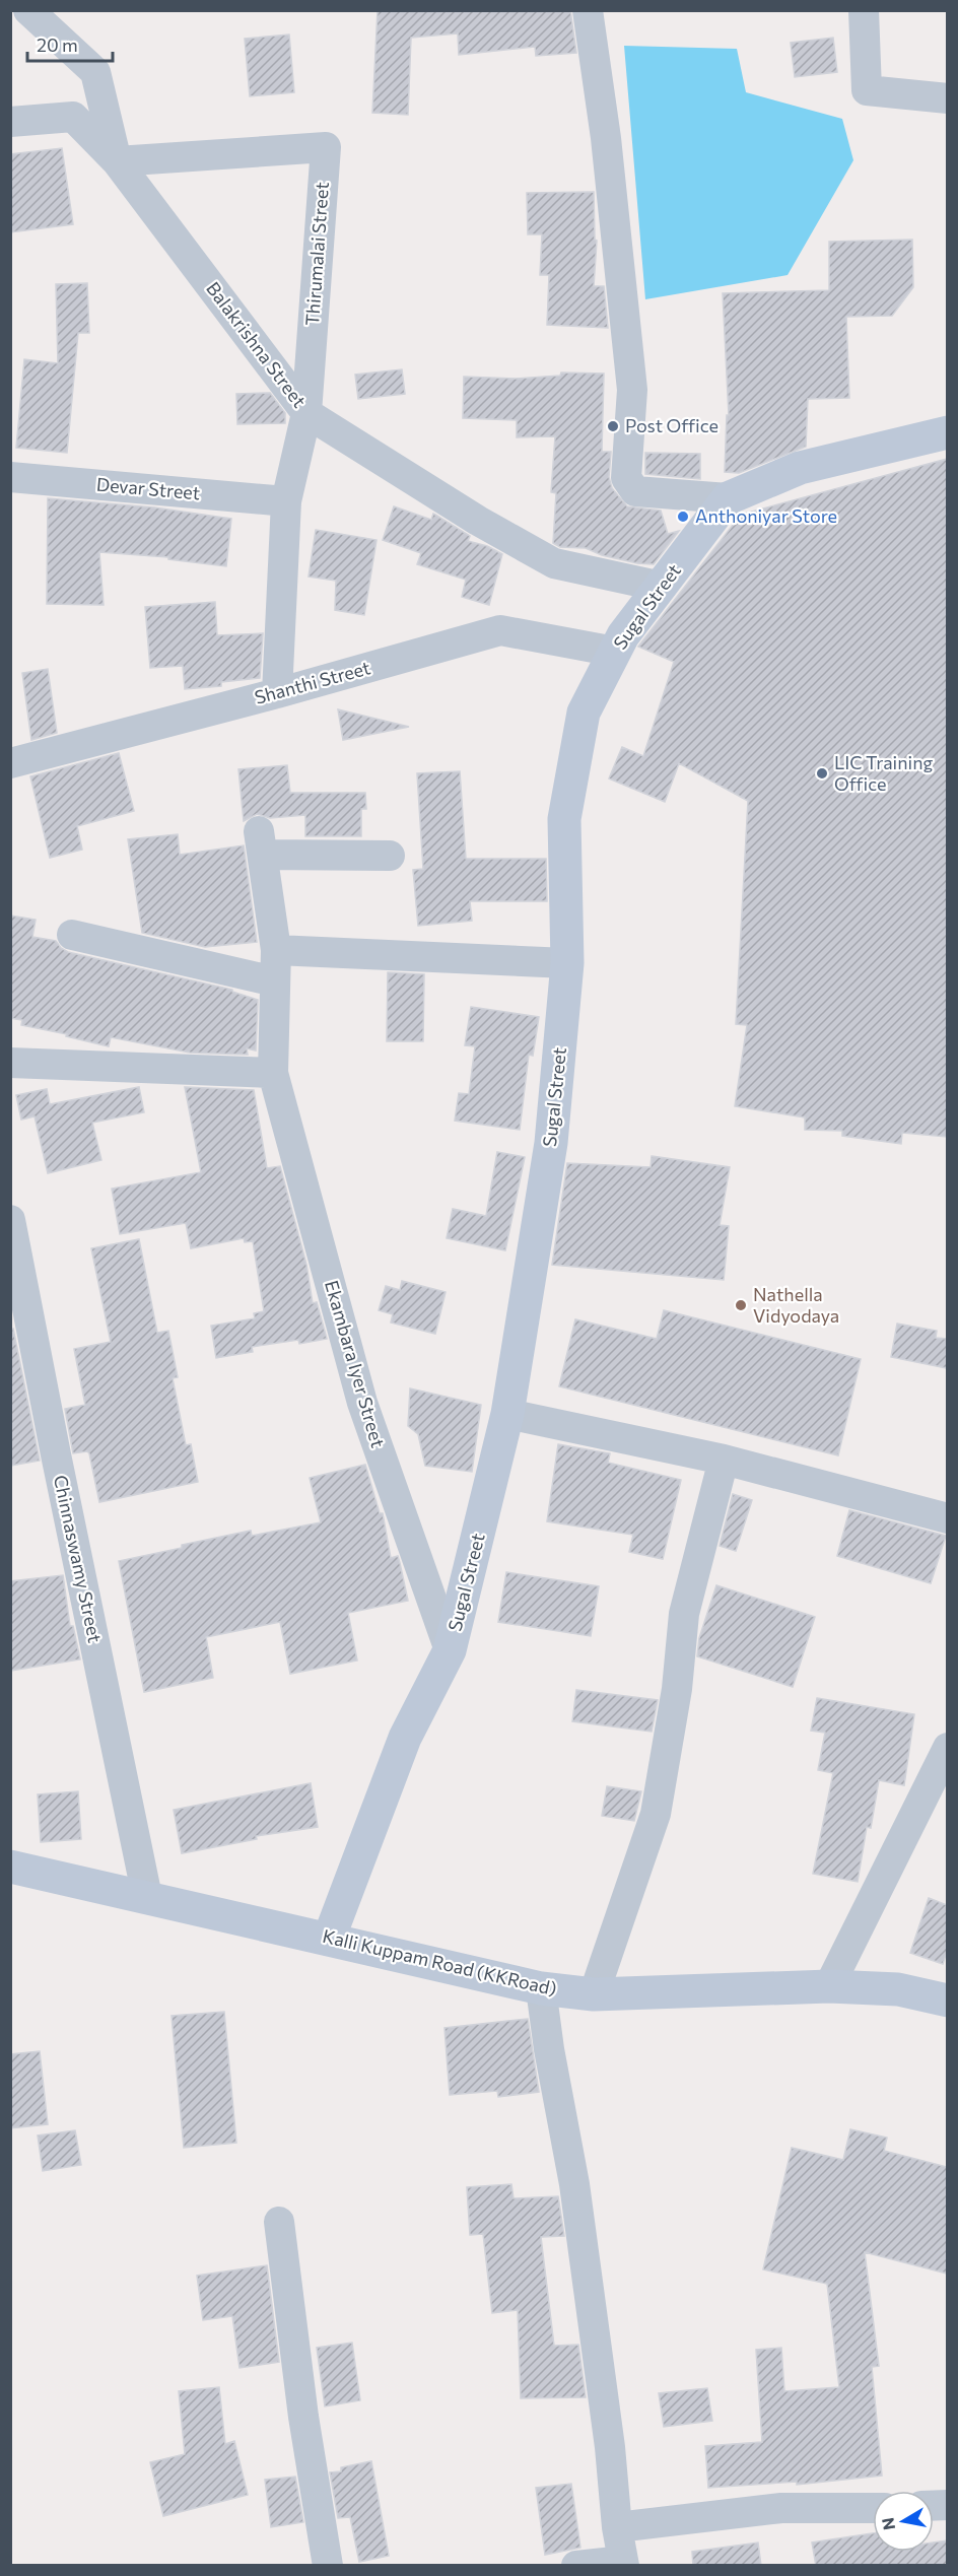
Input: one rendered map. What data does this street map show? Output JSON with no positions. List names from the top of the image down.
{
  "streets": {
    "street": [
      "Thirumalai Street",
      "Balakrishna Street",
      "Devar Street",
      "Sugal Street",
      "Shanthi Street",
      "Ekambara Iyer Street",
      "Chinnaswamy Street",
      "Kalli Kuppam Road (KKRoad)"
    ]
  },
  "crossings": [
    ["Thirumalai Street", "Balakrishna Street"],
    ["Thirumalai Street", "Devar Street"],
    ["Thirumalai Street", "Shanthi Street"],
    ["Balakrishna Street", "Sugal Street"],
    ["Sugal Street", "Shanthi Street"],
    ["Sugal Street", "Ekambara Iyer Street"],
    ["Sugal Street", "Kalli Kuppam Road (KKRoad)"],
    ["Chinnaswamy Street", "Kalli Kuppam Road (KKRoad)"]
  ],
  "places": [
    "Post Office",
    "Anthoniyar Store",
    "LIC Training Office",
    "Nathella Vidyodaya"
  ],
  "scale_bar": "20 m",
  "north": "left"
}
